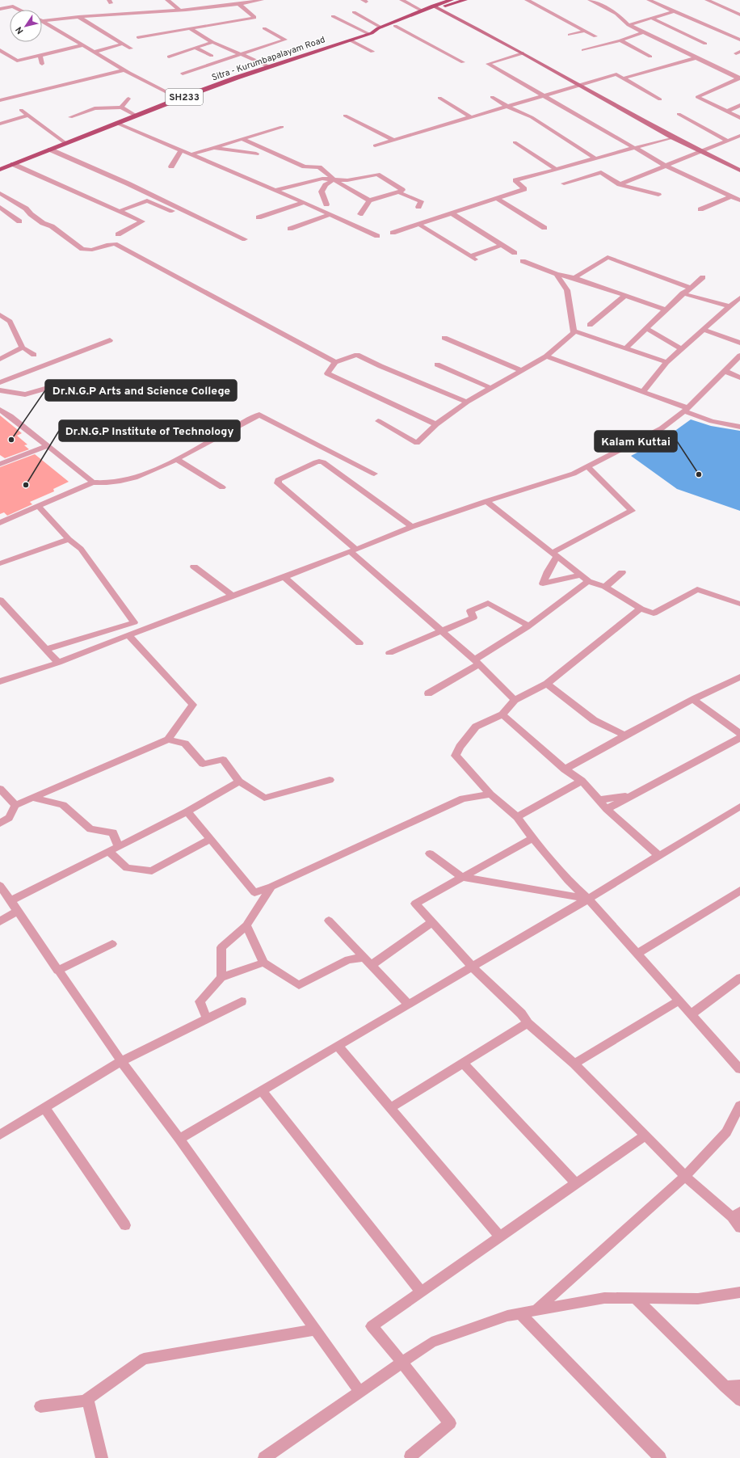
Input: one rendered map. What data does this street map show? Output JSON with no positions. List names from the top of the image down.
{
  "streets": {
    "main road": ["Sitra - Kurumbapalayam Road", "SH233"]
  },
  "places": ["Dr.N.G.P Arts and Science College", "Kalam Kuttai", "Dr.N.G.P Institute of Technology"],
  "north": "bottom left"
}
